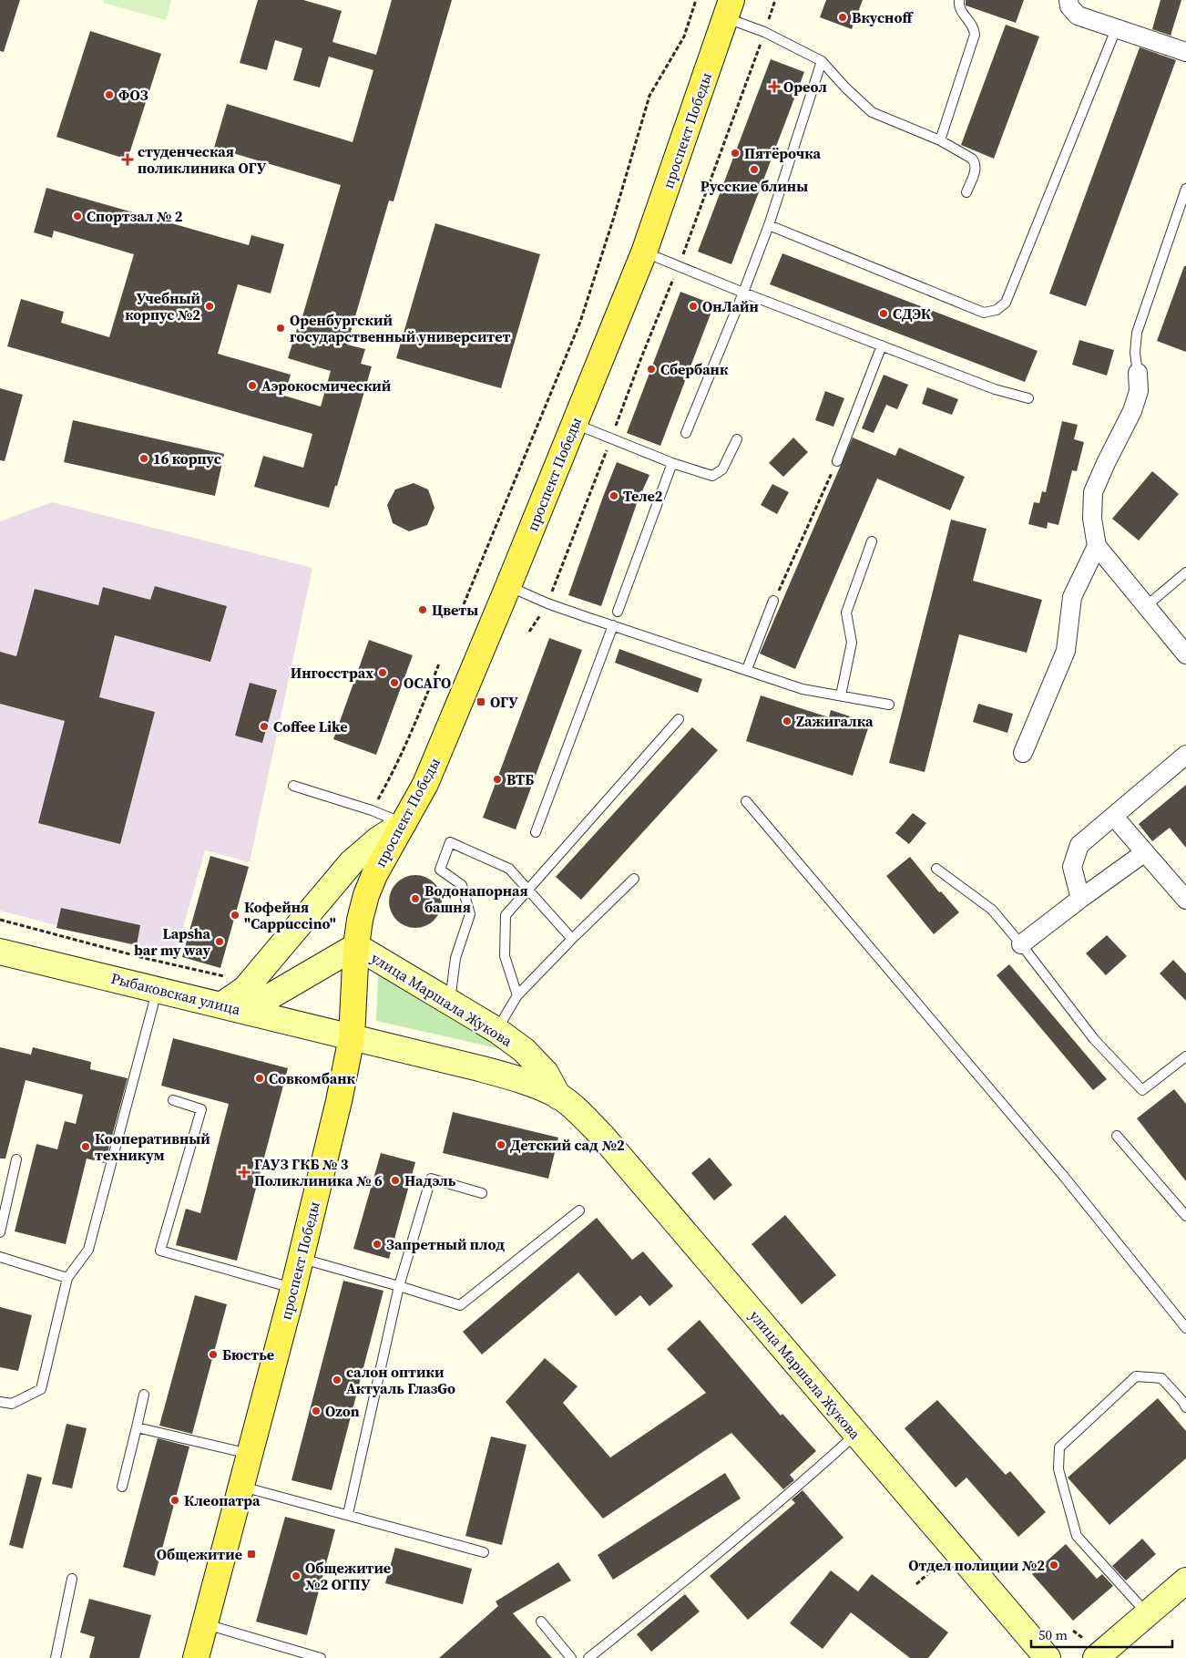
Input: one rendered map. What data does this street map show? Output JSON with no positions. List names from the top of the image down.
{
  "streets": {
    "main road": ["проспект Победы", "Рыбаковская улица", "улица Маршала Жукова"]
  },
  "crossings": [
    ["проспект Победы", "Рыбаковская улица"],
    ["проспект Победы", "улица Маршала Жукова"],
    ["Рыбаковская улица", "улица Маршала Жукова"]
  ],
  "places": {
    "other": [
      "Вкусноff",
      "ФОЗ",
      "Пятёрочка",
      "Русские блины",
      "Спортзал № 2",
      "Учебный корпус №2",
      "ОнЛайн",
      "СДЭК",
      "Оренбургский государственный университет",
      "Сбербанк",
      "Аэрокосмический",
      "16 корпус",
      "Теле2",
      "Цветы",
      "Ингосстрах",
      "ОСАГО",
      "Zажигалка",
      "Coffee Like",
      "ВТБ",
      "Водонапорная башня",
      "Кофейня \"Cappuccino\"",
      "Lapsha bar my way",
      "Совкомбанк",
      "Детский сад №2",
      "Кооперативный техникум",
      "Надэль",
      "Запретный плод",
      "Бюстье",
      "салон оптики Актуаль ГлазGo",
      "Ozon",
      "Клеопатра",
      "Отдел полиции №2",
      "Общежитие №2 ОГПУ"
    ],
    "health": ["Ореол", "студенческая поликлиника ОГУ", "ГАУЗ ГКБ № 3 Поликлиника № 6"],
    "transit": ["ОГУ", "Общежитие"]
  },
  "scale_bar": "50 m"
}
